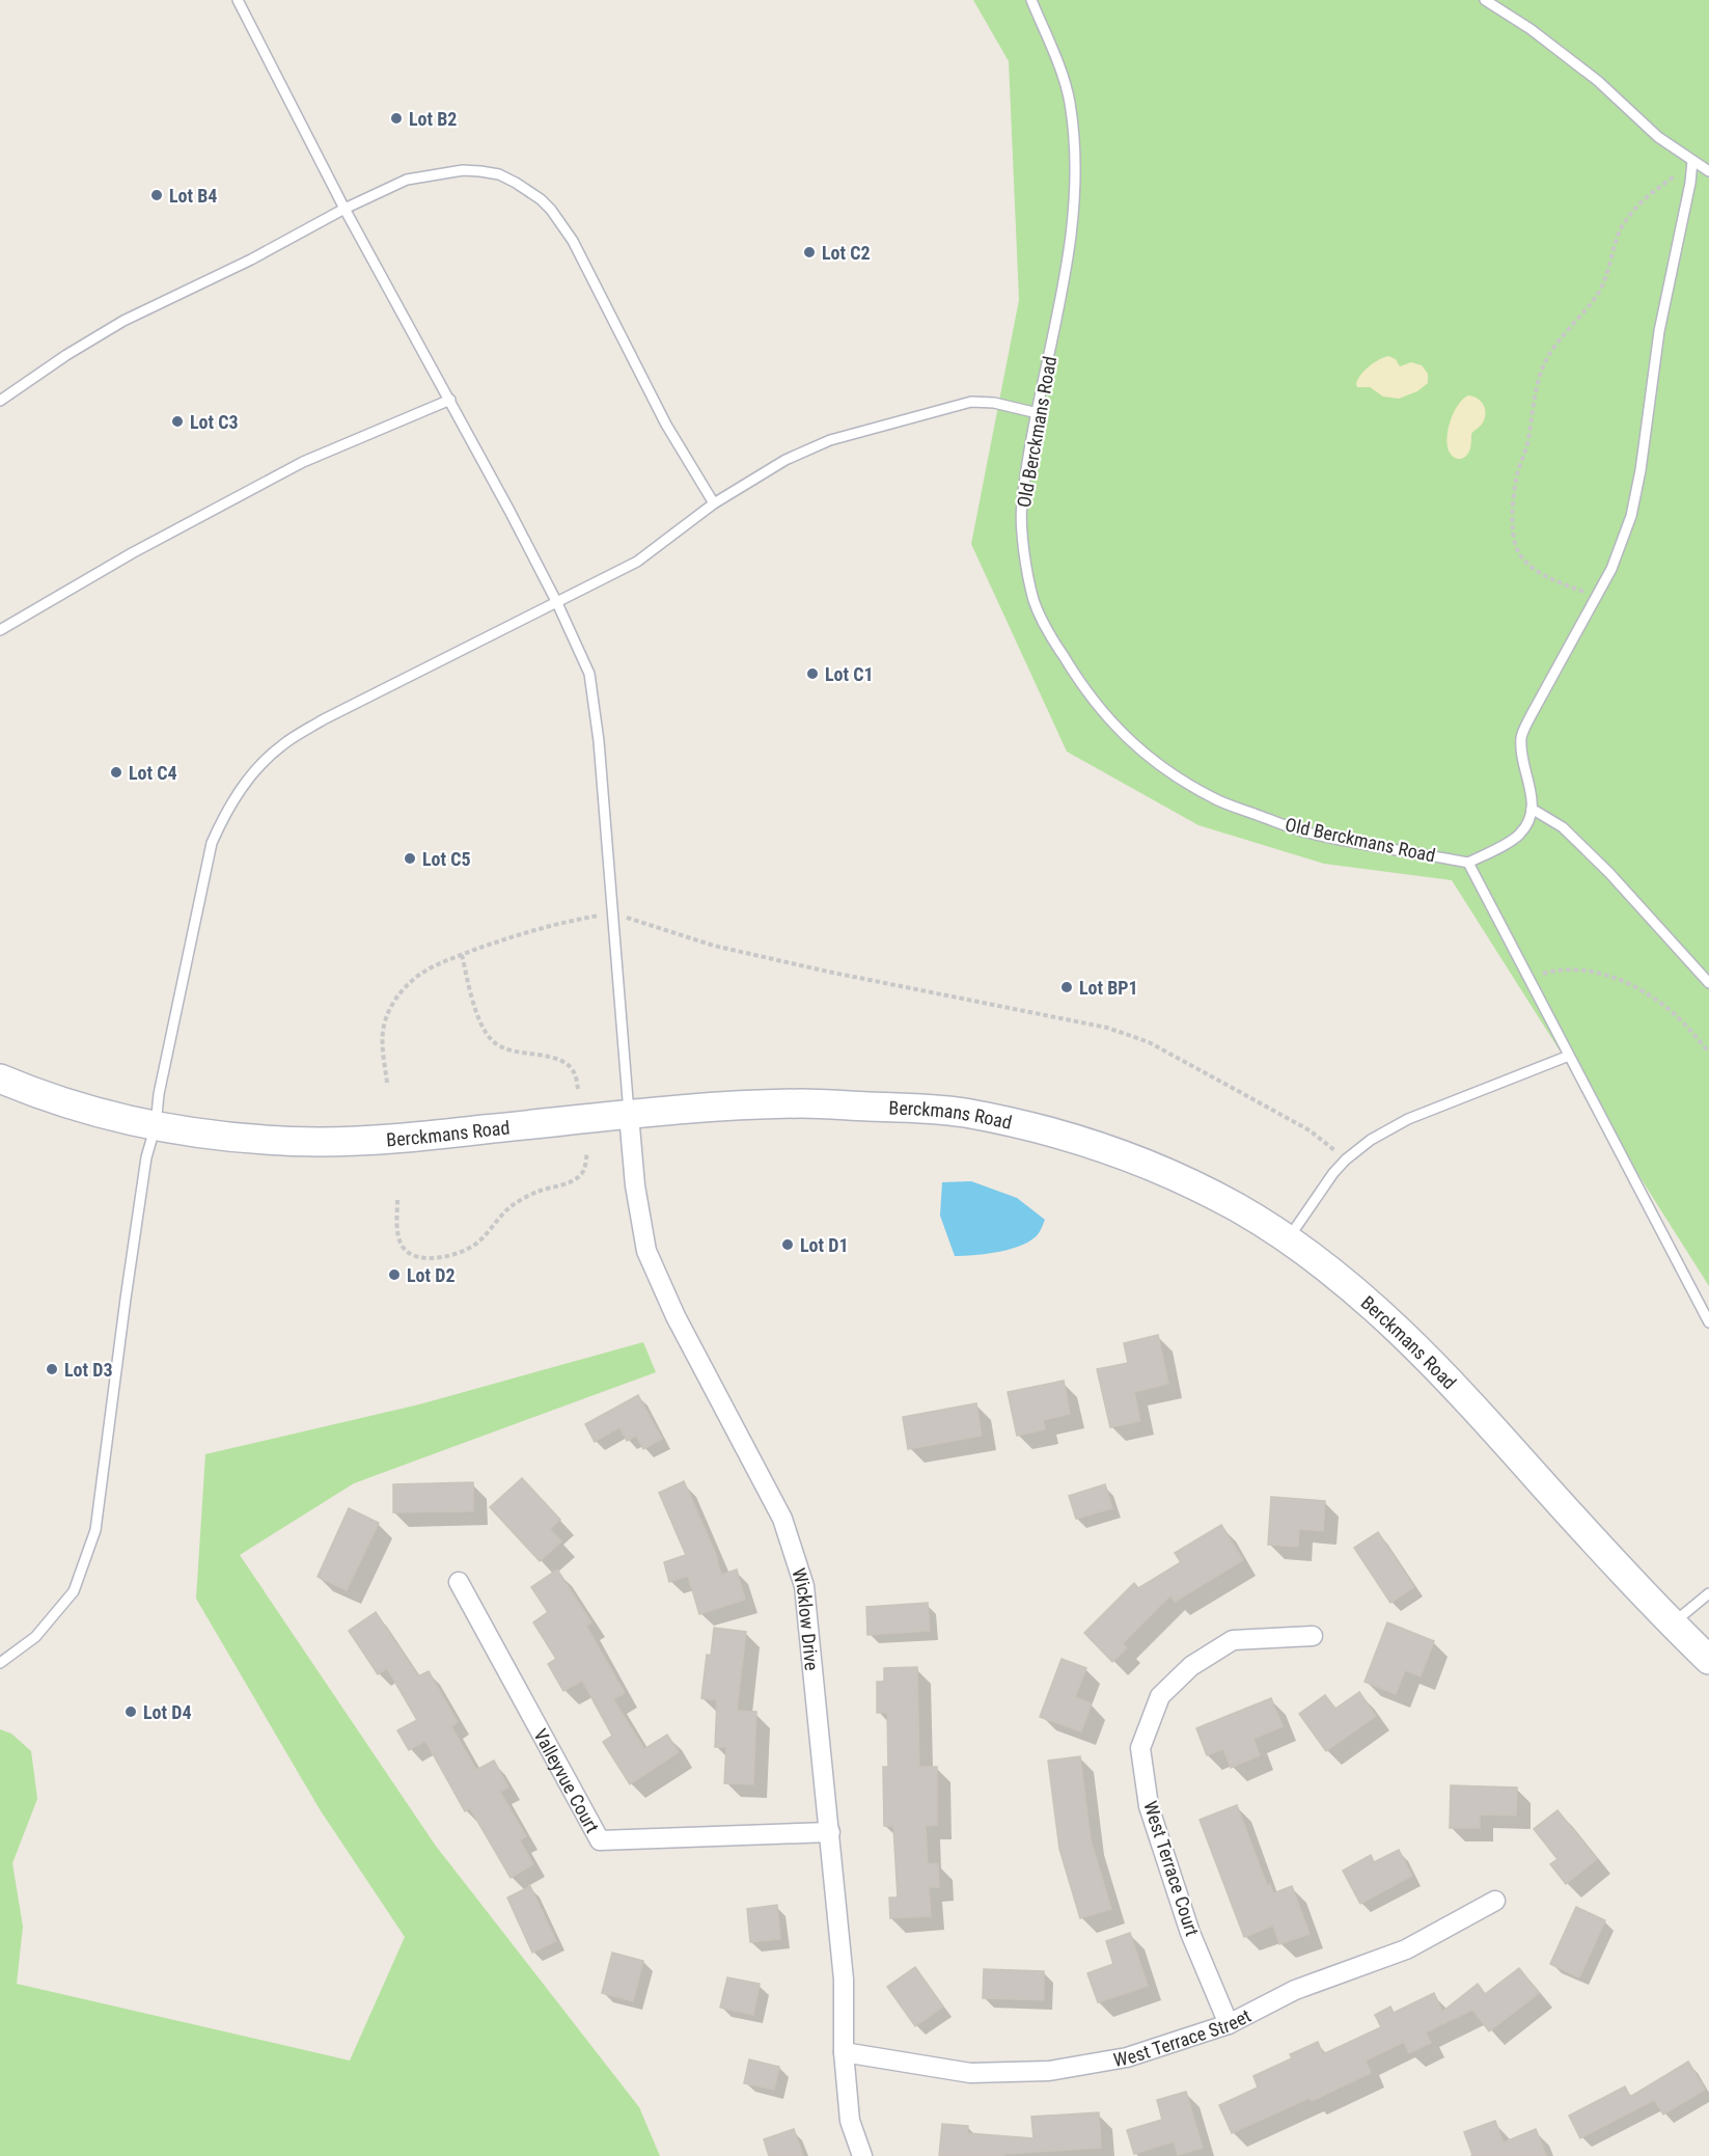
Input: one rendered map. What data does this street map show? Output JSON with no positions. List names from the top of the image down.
{
  "streets": {
    "main road": ["Berckmans Road"],
    "street": [
      "Wicklow Drive",
      "Valleyvue Court",
      "West Terrace Court",
      "West Terrace Street"
    ],
    "lane": ["Old Berckmans Road"]
  },
  "crossings": [
    ["Berckmans Road", "Wicklow Drive"],
    ["Wicklow Drive", "Valleyvue Court"],
    ["Wicklow Drive", "West Terrace Street"],
    ["West Terrace Court", "West Terrace Street"]
  ],
  "places": [
    "Lot B2",
    "Lot B4",
    "Lot C2",
    "Lot C3",
    "Lot C1",
    "Lot C4",
    "Lot C5",
    "Lot BP1",
    "Lot D1",
    "Lot D2",
    "Lot D3",
    "Lot D4"
  ]
}
